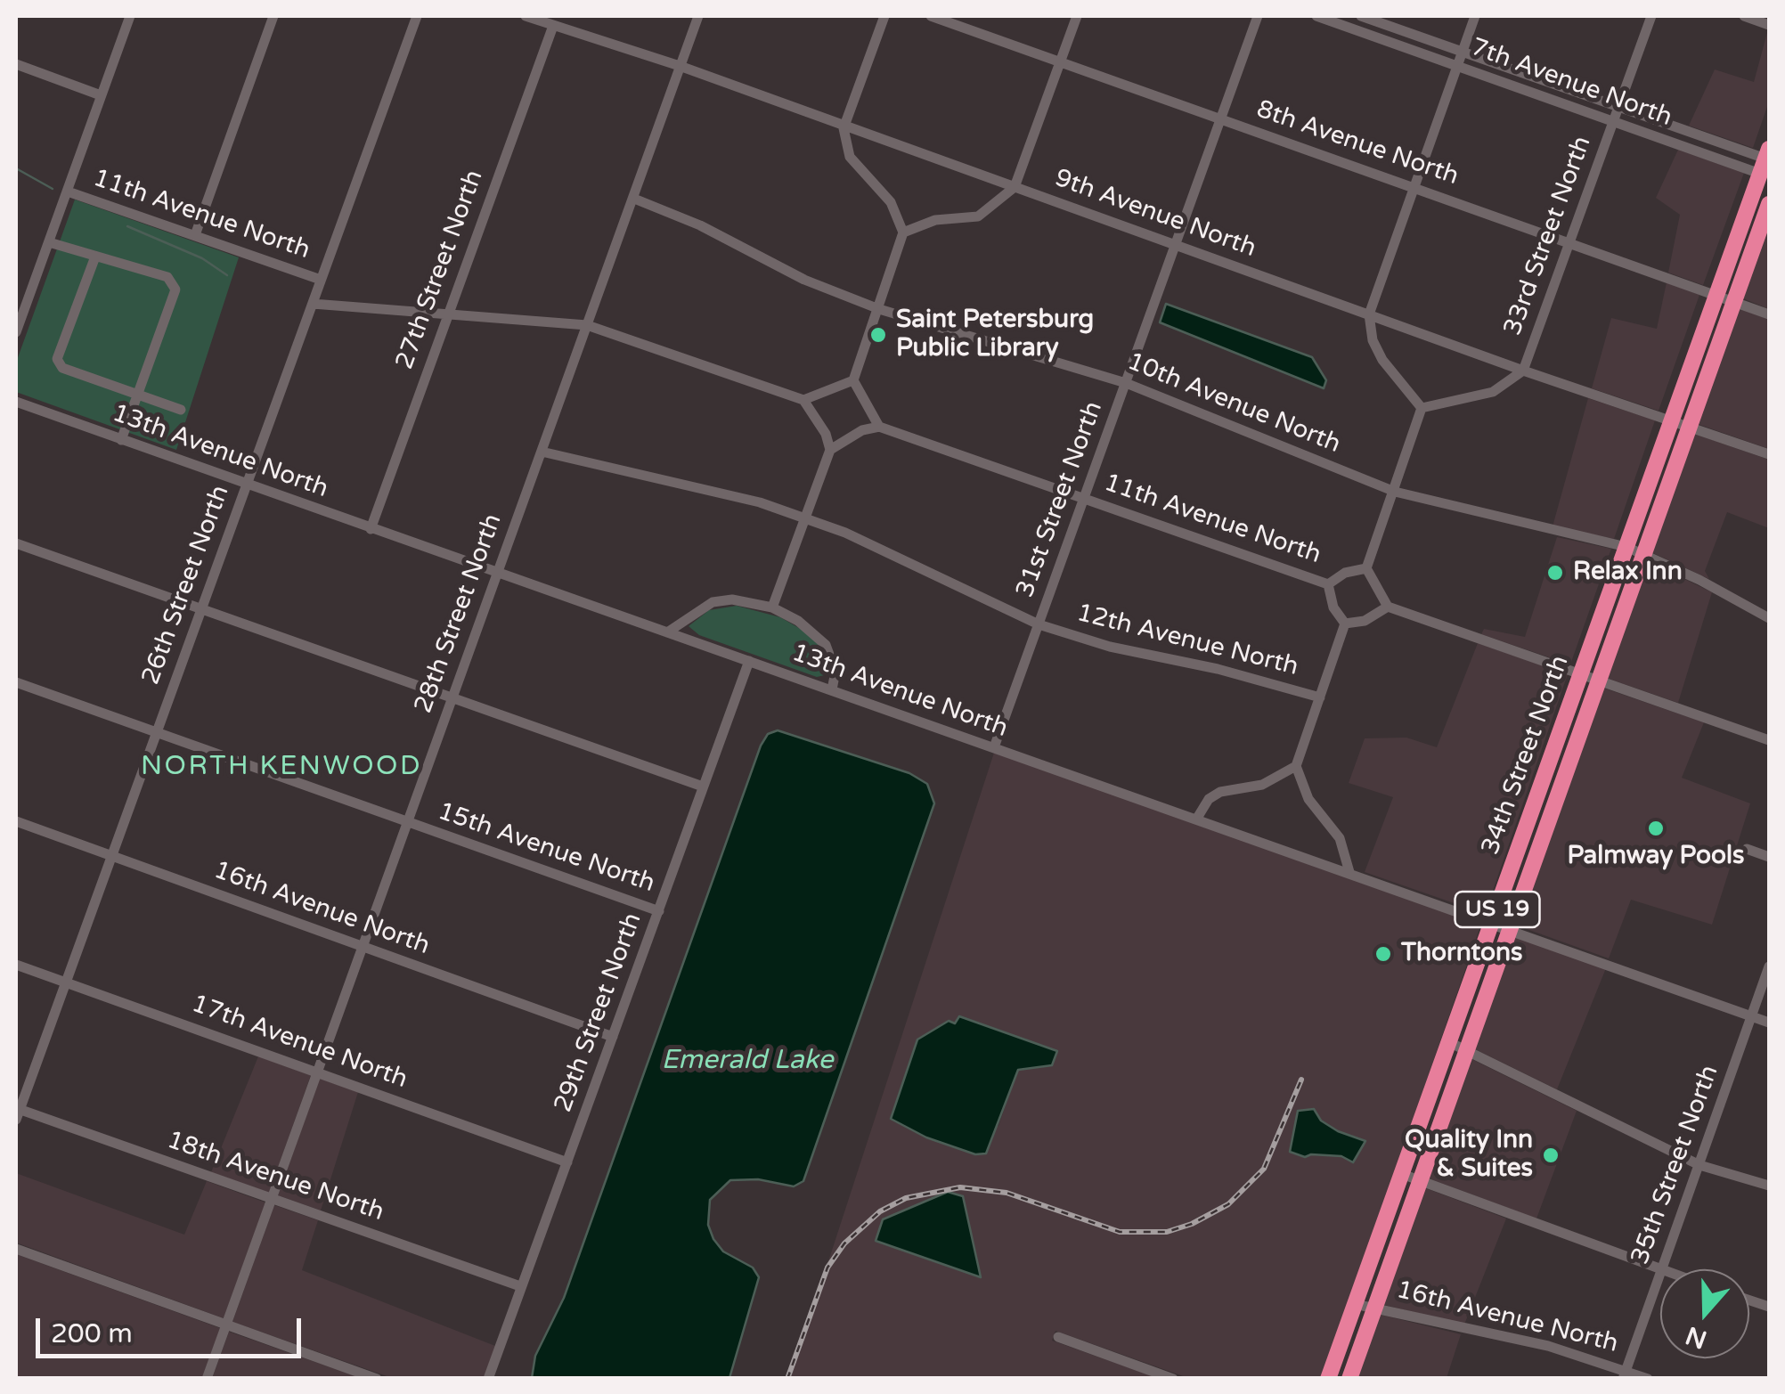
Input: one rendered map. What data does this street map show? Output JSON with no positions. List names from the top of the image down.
{
  "streets": {
    "highway": ["34th Street North", "US 19"],
    "street": [
      "7th Avenue North",
      "8th Avenue North",
      "9th Avenue North",
      "11th Avenue North",
      "33rd Street North",
      "27th Street North",
      "10th Avenue North",
      "13th Avenue North",
      "31st Street North",
      "26th Street North",
      "28th Street North",
      "12th Avenue North",
      "15th Avenue North",
      "16th Avenue North",
      "29th Street North",
      "17th Avenue North",
      "35th Street North",
      "18th Avenue North"
    ]
  },
  "crossings": [
    ["7th Avenue North", "33rd Street North"],
    ["7th Avenue North", "34th Street North"],
    ["8th Avenue North", "33rd Street North"],
    ["8th Avenue North", "31st Street North"],
    ["8th Avenue North", "34th Street North"],
    ["9th Avenue North", "33rd Street North"],
    ["9th Avenue North", "27th Street North"],
    ["9th Avenue North", "31st Street North"],
    ["9th Avenue North", "28th Street North"],
    ["9th Avenue North", "34th Street North"],
    ["11th Avenue North", "31st Street North"],
    ["11th Avenue North", "26th Street North"],
    ["27th Street North", "13th Avenue North"],
    ["10th Avenue North", "31st Street North"],
    ["10th Avenue North", "28th Street North"],
    ["10th Avenue North", "34th Street North"],
    ["13th Avenue North", "31st Street North"],
    ["13th Avenue North", "26th Street North"],
    ["13th Avenue North", "28th Street North"],
    ["13th Avenue North", "34th Street North"],
    ["13th Avenue North", "29th Street North"],
    ["13th Avenue North", "35th Street North"],
    ["31st Street North", "12th Avenue North"],
    ["26th Street North", "15th Avenue North"],
    ["26th Street North", "16th Avenue North"],
    ["26th Street North", "17th Avenue North"],
    ["26th Street North", "18th Avenue North"],
    ["28th Street North", "12th Avenue North"],
    ["28th Street North", "15th Avenue North"],
    ["28th Street North", "16th Avenue North"],
    ["28th Street North", "17th Avenue North"],
    ["28th Street North", "18th Avenue North"],
    ["34th Street North", "16th Avenue North"],
    ["15th Avenue North", "29th Street North"],
    ["16th Avenue North", "29th Street North"],
    ["16th Avenue North", "35th Street North"],
    ["29th Street North", "17th Avenue North"],
    ["29th Street North", "18th Avenue North"]
  ],
  "districts": ["NORTH KENWOOD"],
  "water": ["Emerald Lake"],
  "places": [
    "Saint Petersburg Public Library",
    "Relax Inn",
    "Palmway Pools",
    "Thorntons",
    "Quality Inn & Suites"
  ],
  "scale_bar": "200 m",
  "north": "bottom"
}
